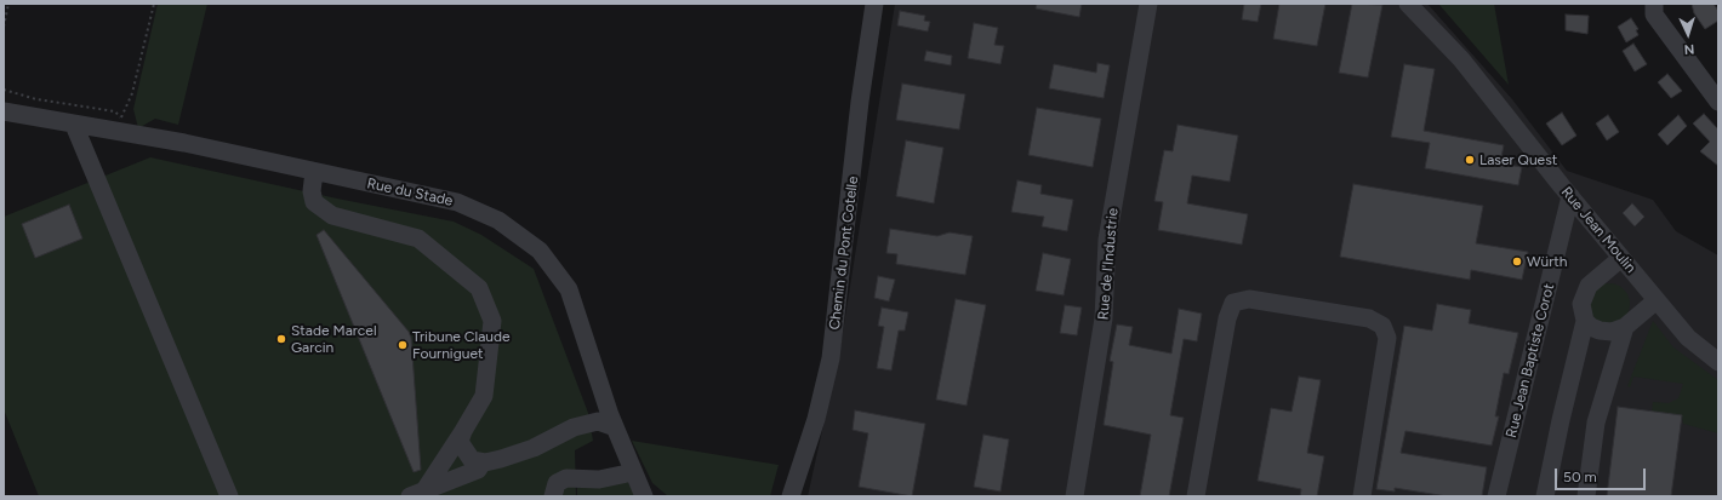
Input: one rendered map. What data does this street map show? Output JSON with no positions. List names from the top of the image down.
{
  "streets": {
    "street": [
      "Rue du Stade",
      "Rue Jean Moulin",
      "Chemin du Pont Cotelle",
      "Rue de l'Industrie",
      "Rue Jean Baptiste Corot"
    ]
  },
  "crossings": [
    ["Rue Jean Moulin", "Rue Jean Baptiste Corot"]
  ],
  "places": [
    "Laser Quest",
    "Würth",
    "Stade Marcel Garcin",
    "Tribune Claude Fourniguet"
  ],
  "scale_bar": "50 m",
  "north": "bottom"
}
